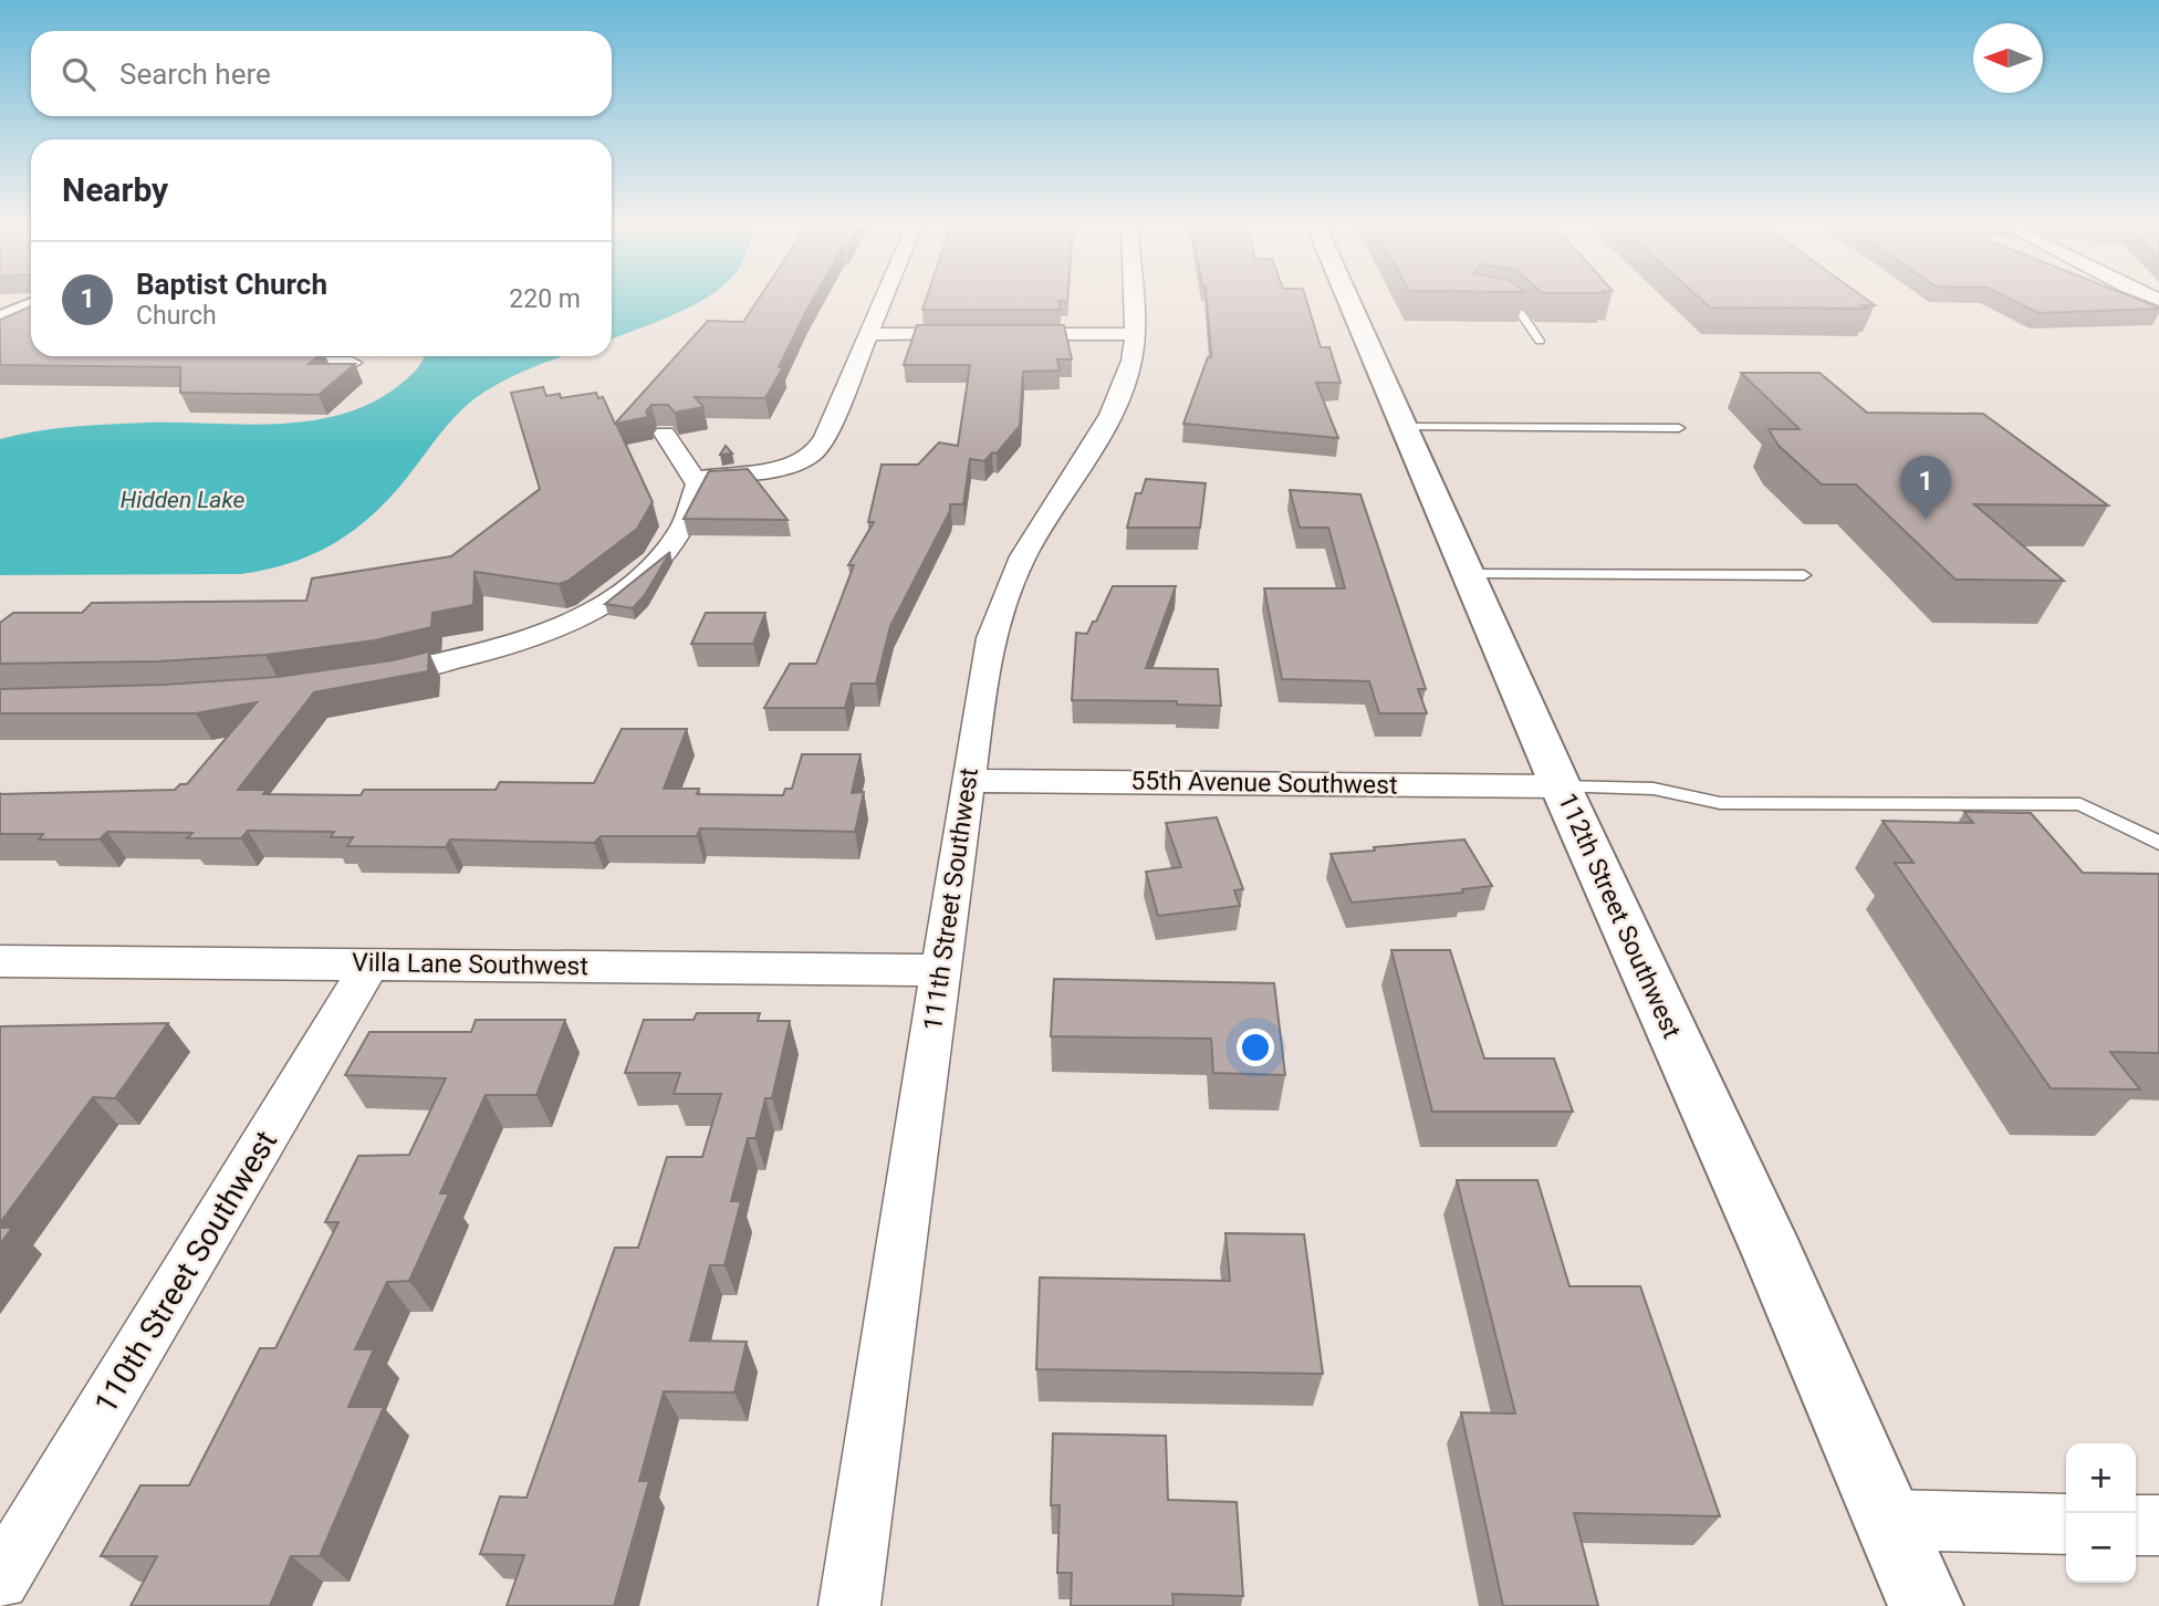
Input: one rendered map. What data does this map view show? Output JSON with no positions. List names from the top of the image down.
{
  "streets": {
    "street": [
      "55th Avenue Southwest",
      "111th Street Southwest",
      "112th Street Southwest",
      "Villa Lane Southwest",
      "110th Street Southwest"
    ]
  },
  "crossings": [
    ["55th Avenue Southwest", "111th Street Southwest"],
    ["55th Avenue Southwest", "112th Street Southwest"],
    ["111th Street Southwest", "Villa Lane Southwest"],
    ["Villa Lane Southwest", "110th Street Southwest"]
  ],
  "water": ["Hidden Lake"],
  "north": "left",
  "page": {
    "search": "Search here",
    "heading": "Nearby",
    "list": [
      {
        "mark": "1",
        "name": "Baptist Church",
        "note": "Church",
        "value": "220 m"
      }
    ],
    "pins": "1",
    "map_buttons": ["+", "−"]
  }
}
